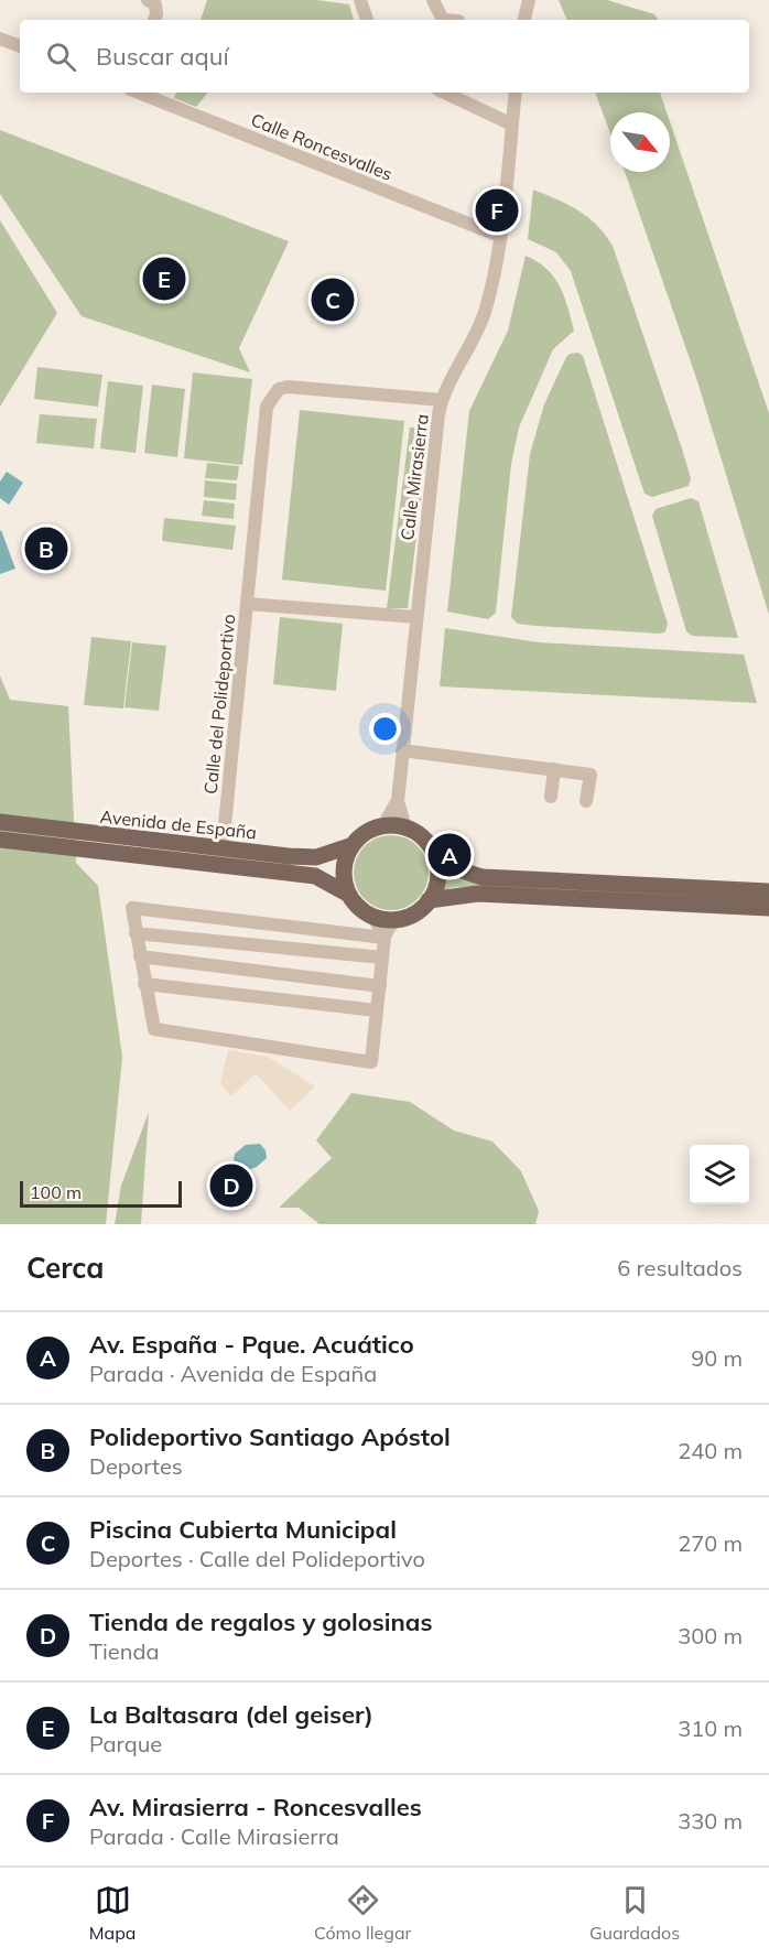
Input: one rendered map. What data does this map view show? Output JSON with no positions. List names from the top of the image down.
{
  "streets": {
    "main road": ["Avenida de España"],
    "street": ["Calle Roncesvalles", "Calle Mirasierra", "Calle del Polideportivo"]
  },
  "crossings": [
    ["Calle Roncesvalles", "Calle Mirasierra"],
    ["Calle Mirasierra", "Calle del Polideportivo"],
    ["Calle Mirasierra", "Avenida de España"],
    ["Calle del Polideportivo", "Avenida de España"]
  ],
  "scale_bar": "100 m",
  "north": "bottom right",
  "page": {
    "search": "Buscar aquí",
    "pins": [
      "F",
      "E",
      "C",
      "B",
      "A",
      "D"
    ],
    "scale": "100 m",
    "heading": ["Cerca", "6 resultados"],
    "list": [
      {
        "mark": "A",
        "name": "Av. España - Pque. Acuático",
        "note": "Parada · Avenida de España",
        "value": "90 m"
      },
      {
        "mark": "B",
        "name": "Polideportivo Santiago Apóstol",
        "note": "Deportes",
        "value": "240 m"
      },
      {
        "mark": "C",
        "name": "Piscina Cubierta Municipal",
        "note": "Deportes · Calle del Polideportivo",
        "value": "270 m"
      },
      {
        "mark": "D",
        "name": "Tienda de regalos y golosinas",
        "note": "Tienda",
        "value": "300 m"
      },
      {
        "mark": "E",
        "name": "La Baltasara (del geiser)",
        "note": "Parque",
        "value": "310 m"
      },
      {
        "mark": "F",
        "name": "Av. Mirasierra - Roncesvalles",
        "note": "Parada · Calle Mirasierra",
        "value": "330 m"
      }
    ],
    "nav": ["Mapa", "Cómo llegar", "Guardados"]
  }
}
